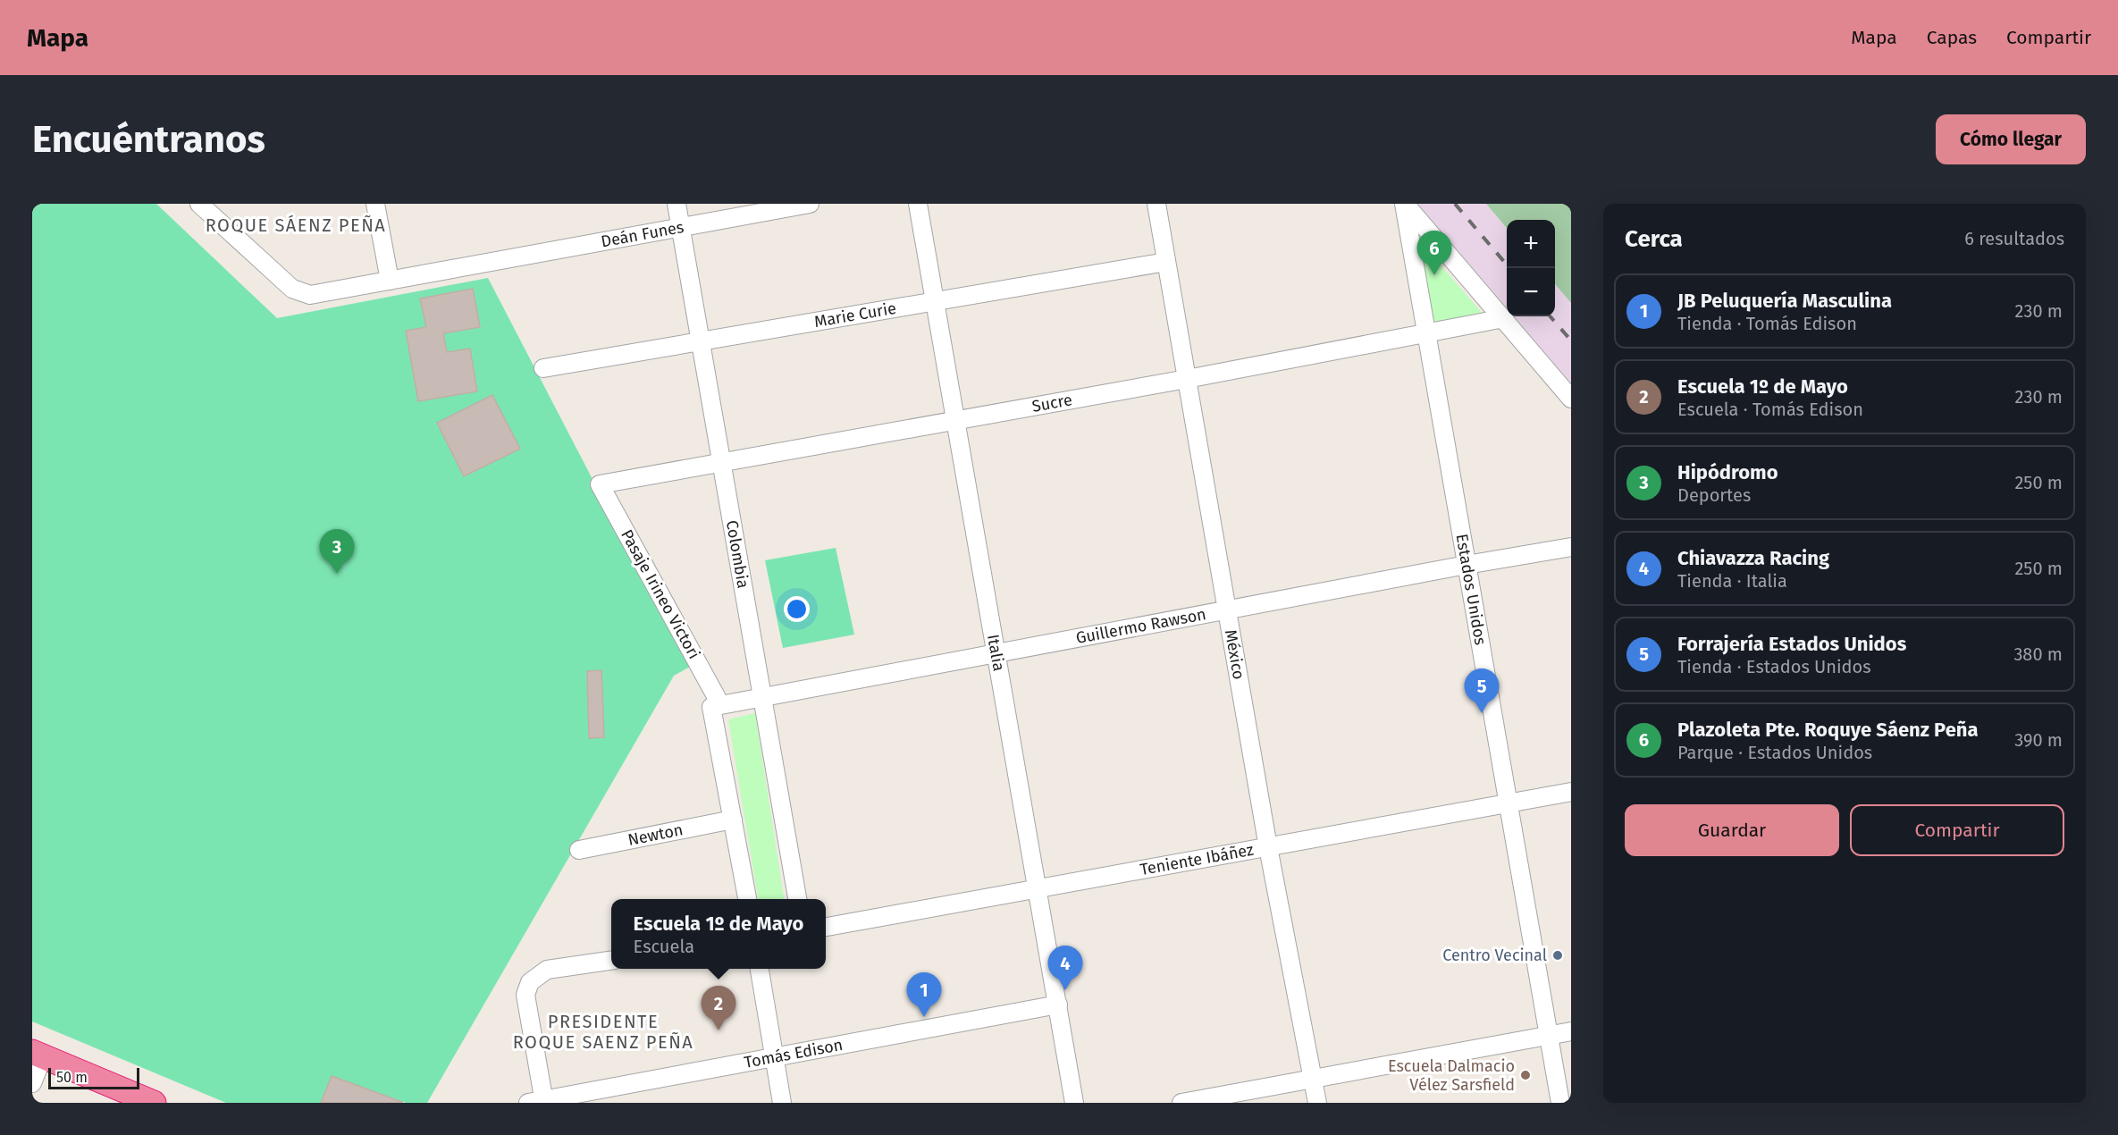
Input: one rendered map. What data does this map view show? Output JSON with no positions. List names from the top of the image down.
{
  "streets": {
    "street": [
      "Deán Funes",
      "Marie Curie",
      "Sucre",
      "Colombia",
      "Estados Unidos",
      "Pasaje Irineo Victori",
      "Guillermo Rawson",
      "Italia",
      "México",
      "Newton",
      "Teniente Ibáñez",
      "Tomás Edison"
    ]
  },
  "crossings": [
    ["Deán Funes", "Colombia"],
    ["Marie Curie", "Colombia"],
    ["Marie Curie", "Italia"],
    ["Marie Curie", "México"],
    ["Sucre", "Colombia"],
    ["Sucre", "Estados Unidos"],
    ["Sucre", "Pasaje Irineo Victori"],
    ["Sucre", "Italia"],
    ["Sucre", "México"],
    ["Colombia", "Guillermo Rawson"],
    ["Estados Unidos", "Guillermo Rawson"],
    ["Estados Unidos", "Teniente Ibáñez"],
    ["Pasaje Irineo Victori", "Guillermo Rawson"],
    ["Guillermo Rawson", "Italia"],
    ["Guillermo Rawson", "México"],
    ["Italia", "Teniente Ibáñez"],
    ["Italia", "Tomás Edison"],
    ["México", "Teniente Ibáñez"]
  ],
  "districts": ["ROQUE SÁENZ PEÑA", "PRESIDENTE ROQUE SAENZ PEÑA"],
  "places": ["Centro Vecinal", "Escuela Dalmacio Vélez Sarsfield"],
  "scale_bar": "50 m",
  "page": {
    "header": "Mapa",
    "nav": ["Mapa", "Capas", "Compartir"],
    "buttons": [
      "Cómo llegar",
      ["Guardar", "Compartir"]
    ],
    "title": "Encuéntranos",
    "heading": ["Cerca", "6 resultados"],
    "map_buttons": ["+", "−"],
    "pins": [
      "6",
      "3",
      "5",
      "4",
      "1",
      "2"
    ],
    "list": [
      {
        "mark": "1",
        "name": "JB Peluquería Masculina",
        "note": "Tienda · Tomás Edison",
        "value": "230 m"
      },
      {
        "mark": "2",
        "name": "Escuela 1º de Mayo",
        "note": "Escuela · Tomás Edison",
        "value": "230 m"
      },
      {
        "mark": "3",
        "name": "Hipódromo",
        "note": "Deportes",
        "value": "250 m"
      },
      {
        "mark": "4",
        "name": "Chiavazza Racing",
        "note": "Tienda · Italia",
        "value": "250 m"
      },
      {
        "mark": "5",
        "name": "Forrajería Estados Unidos",
        "note": "Tienda · Estados Unidos",
        "value": "380 m"
      },
      {
        "mark": "6",
        "name": "Plazoleta Pte. Roquye Sáenz Peña",
        "note": "Parque · Estados Unidos",
        "value": "390 m"
      }
    ],
    "popup": ["Escuela 1º de Mayo", "Escuela"],
    "scale": "50 m"
  }
}
